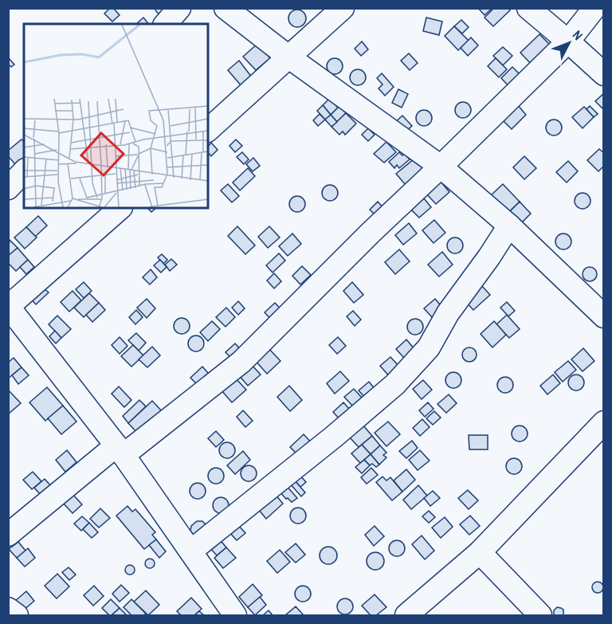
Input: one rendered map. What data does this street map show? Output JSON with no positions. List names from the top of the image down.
{
  "north": "top right"
}
